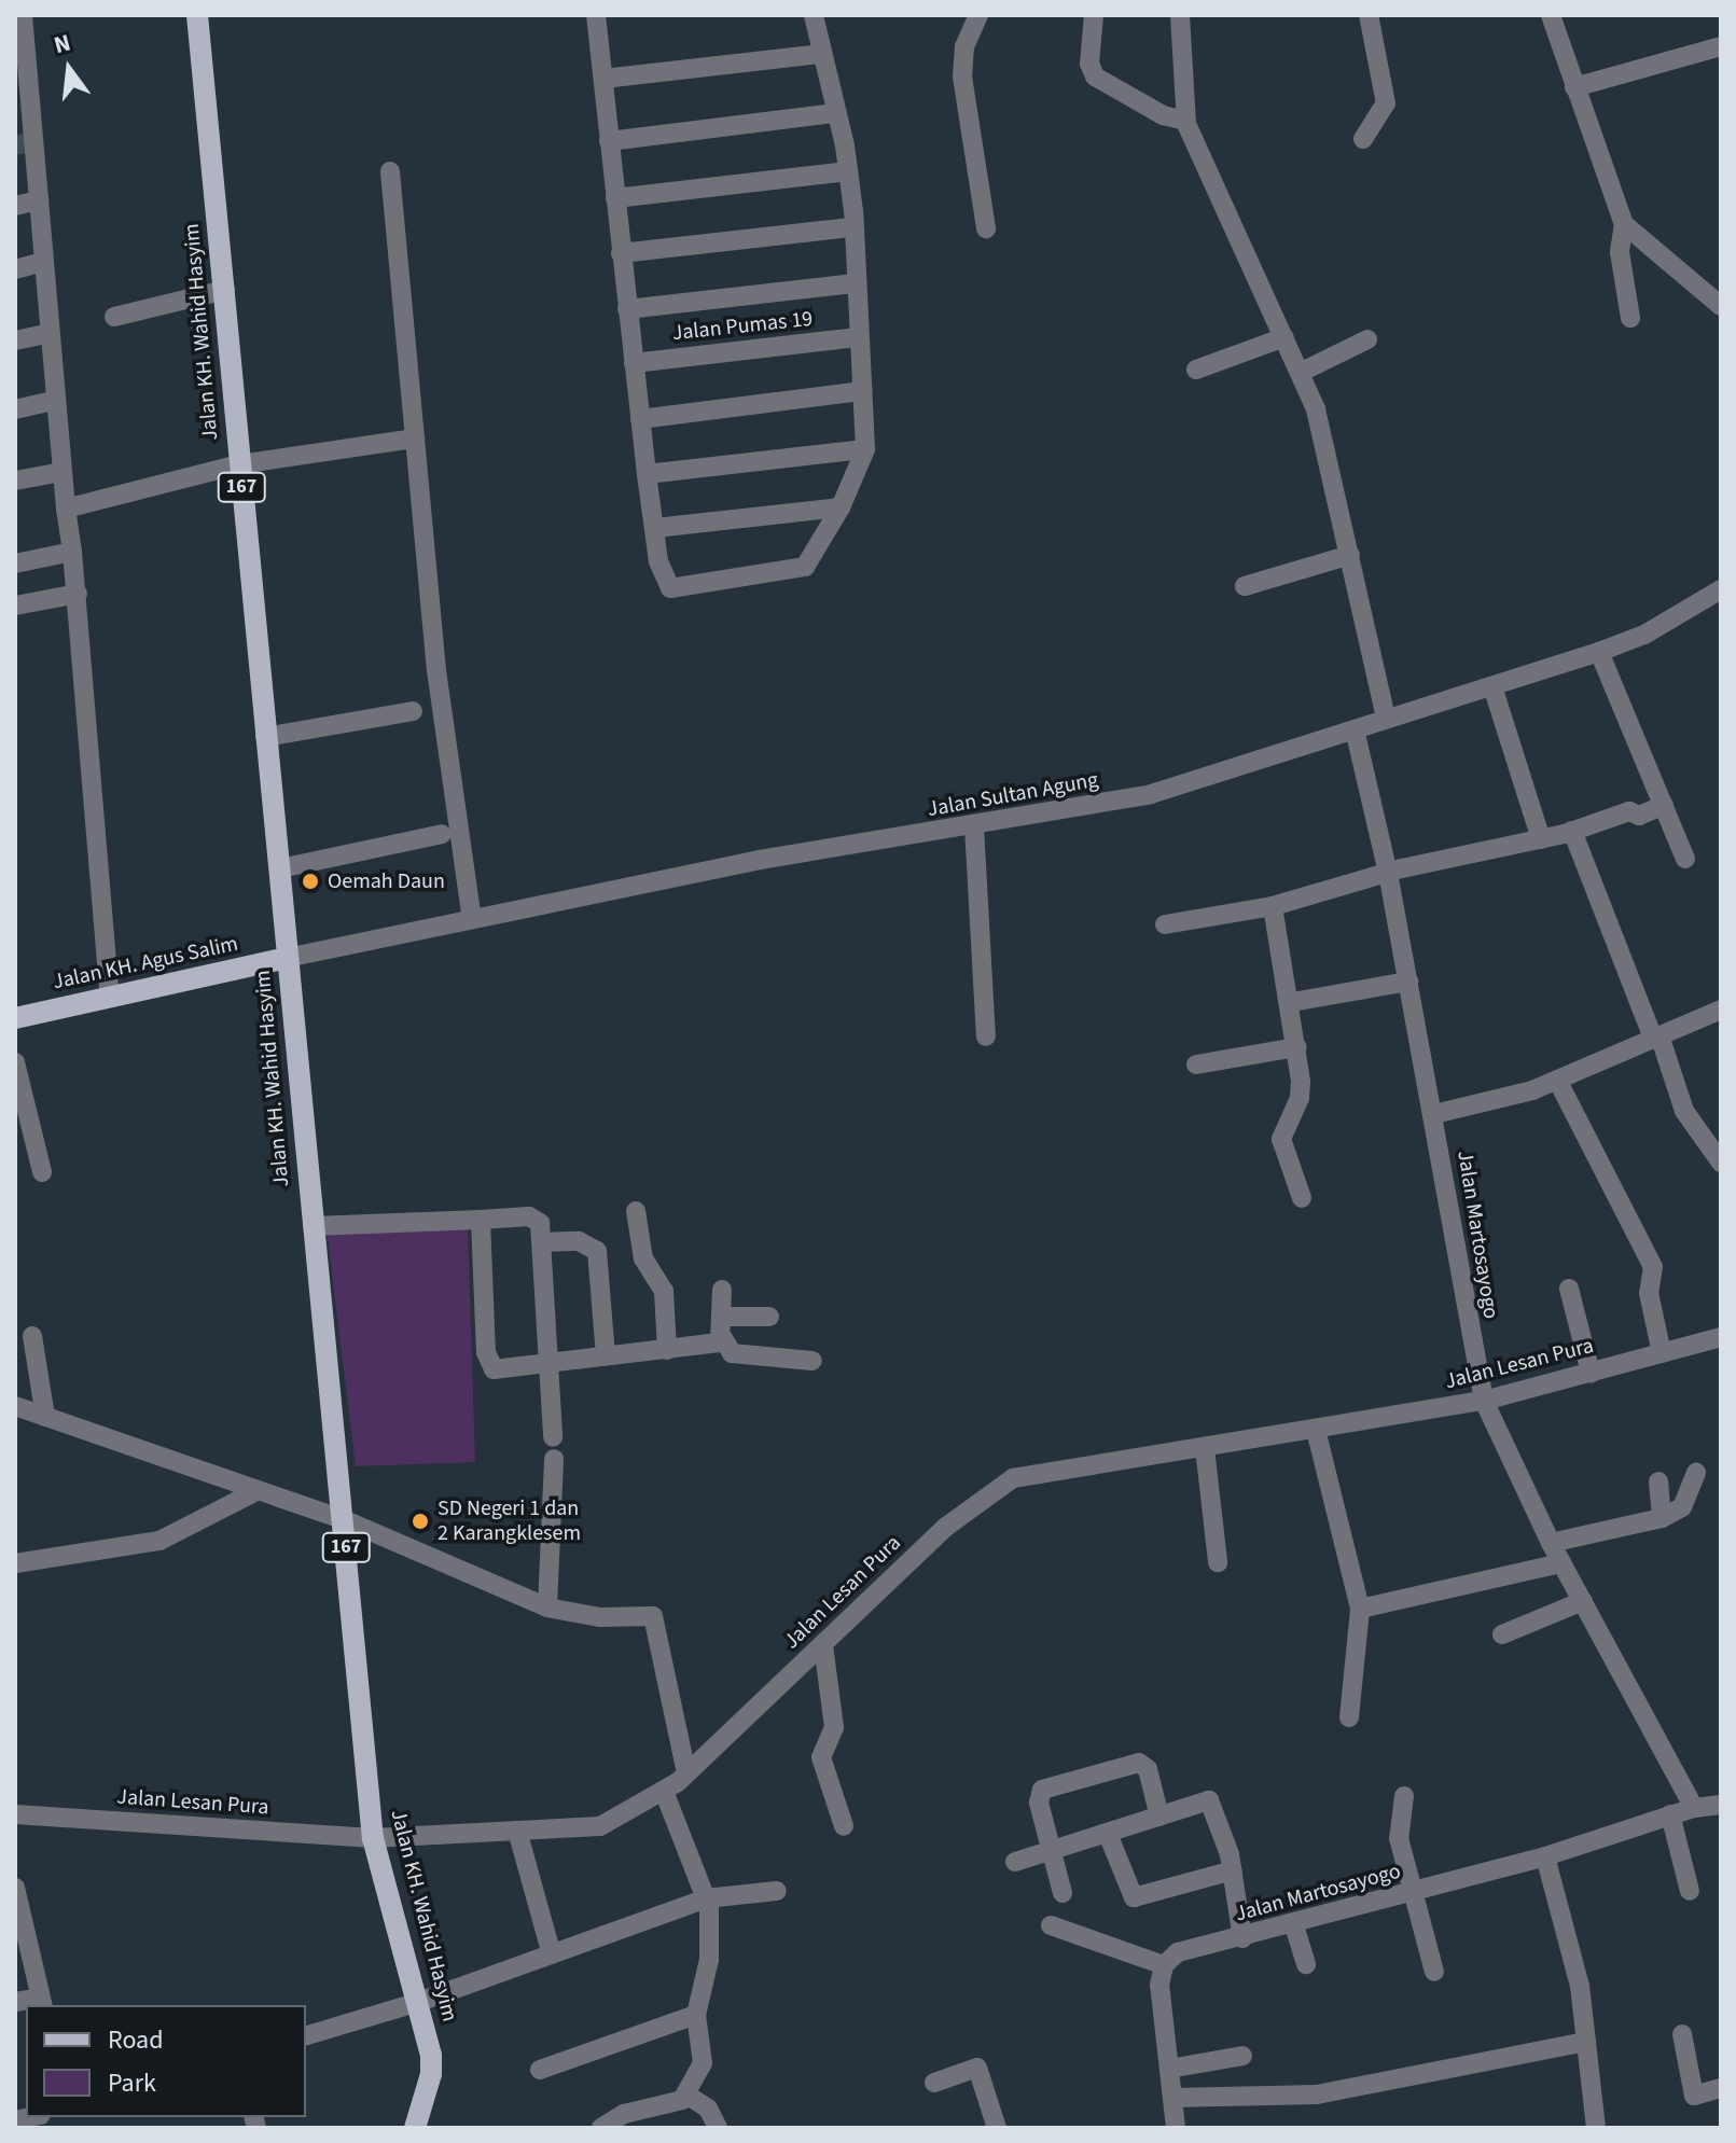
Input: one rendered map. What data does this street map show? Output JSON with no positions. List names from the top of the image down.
{
  "streets": {
    "main road": ["Jalan KH. Wahid Hasyim", "167", "Jalan KH. Agus Salim"],
    "street": [
      "Jalan Pumas 19",
      "Jalan Sultan Agung",
      "Jalan Martosayogo",
      "Jalan Lesan Pura"
    ]
  },
  "crossings": [
    ["Jalan KH. Wahid Hasyim", "Jalan Sultan Agung"],
    ["Jalan KH. Wahid Hasyim", "Jalan KH. Agus Salim"],
    ["Jalan KH. Wahid Hasyim", "Jalan Lesan Pura"],
    ["Jalan Sultan Agung", "Jalan KH. Agus Salim"],
    ["Jalan Sultan Agung", "Jalan Martosayogo"],
    ["Jalan Martosayogo", "Jalan Lesan Pura"]
  ],
  "places": ["Oemah Daun", "SD Negeri 1 dan 2 Karangklesem"],
  "legend": ["Road", "Park"],
  "north": "top"
}
